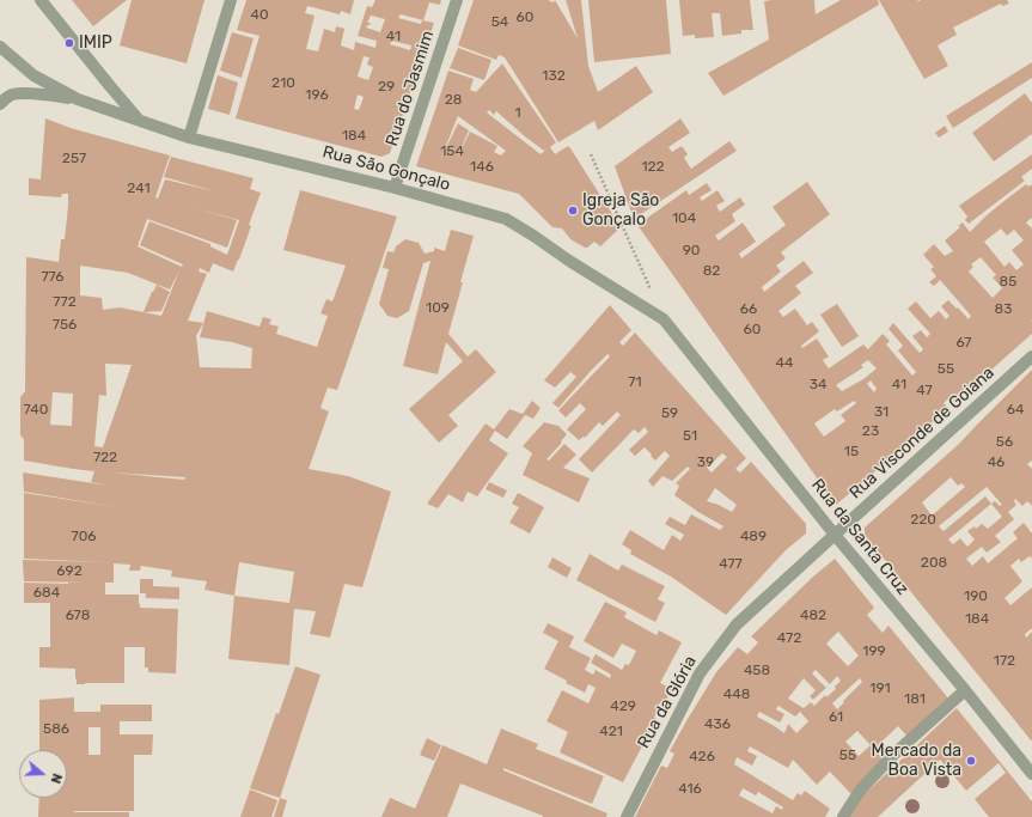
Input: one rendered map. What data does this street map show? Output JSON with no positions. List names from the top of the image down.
{
  "streets": {
    "street": [
      "Rua do Jasmim",
      "Rua São Gonçalo",
      "Rua Visconde de Goiana",
      "Rua da Santa Cruz",
      "Rua da Glória"
    ]
  },
  "crossings": [
    ["Rua do Jasmim", "Rua São Gonçalo"],
    ["Rua São Gonçalo", "Rua da Santa Cruz"],
    ["Rua Visconde de Goiana", "Rua da Santa Cruz"],
    ["Rua Visconde de Goiana", "Rua da Glória"],
    ["Rua da Santa Cruz", "Rua da Glória"]
  ],
  "places": ["IMIP", "Igreja São Gonçalo", "Mercado da Boa Vista"],
  "house_numbers": [
    "40",
    "60",
    "54",
    "41",
    "132",
    "210",
    "29",
    "196",
    "28",
    "1",
    "184",
    "154",
    "257",
    "146",
    "122",
    "241",
    "104",
    "90",
    "82",
    "776",
    "85",
    "772",
    "109",
    "66",
    "83",
    "756",
    "60",
    "67",
    "44",
    "55",
    "71",
    "34",
    "41",
    "47",
    "740",
    "64",
    "31",
    "59",
    "23",
    "51",
    "56",
    "15",
    "722",
    "39",
    "46",
    "220",
    "706",
    "489",
    "208",
    "477",
    "692",
    "684",
    "190",
    "678",
    "482",
    "184",
    "472",
    "199",
    "172",
    "458",
    "191",
    "448",
    "181",
    "429",
    "61",
    "436",
    "586",
    "421",
    "55",
    "426",
    "416"
  ],
  "north": "right"
}
